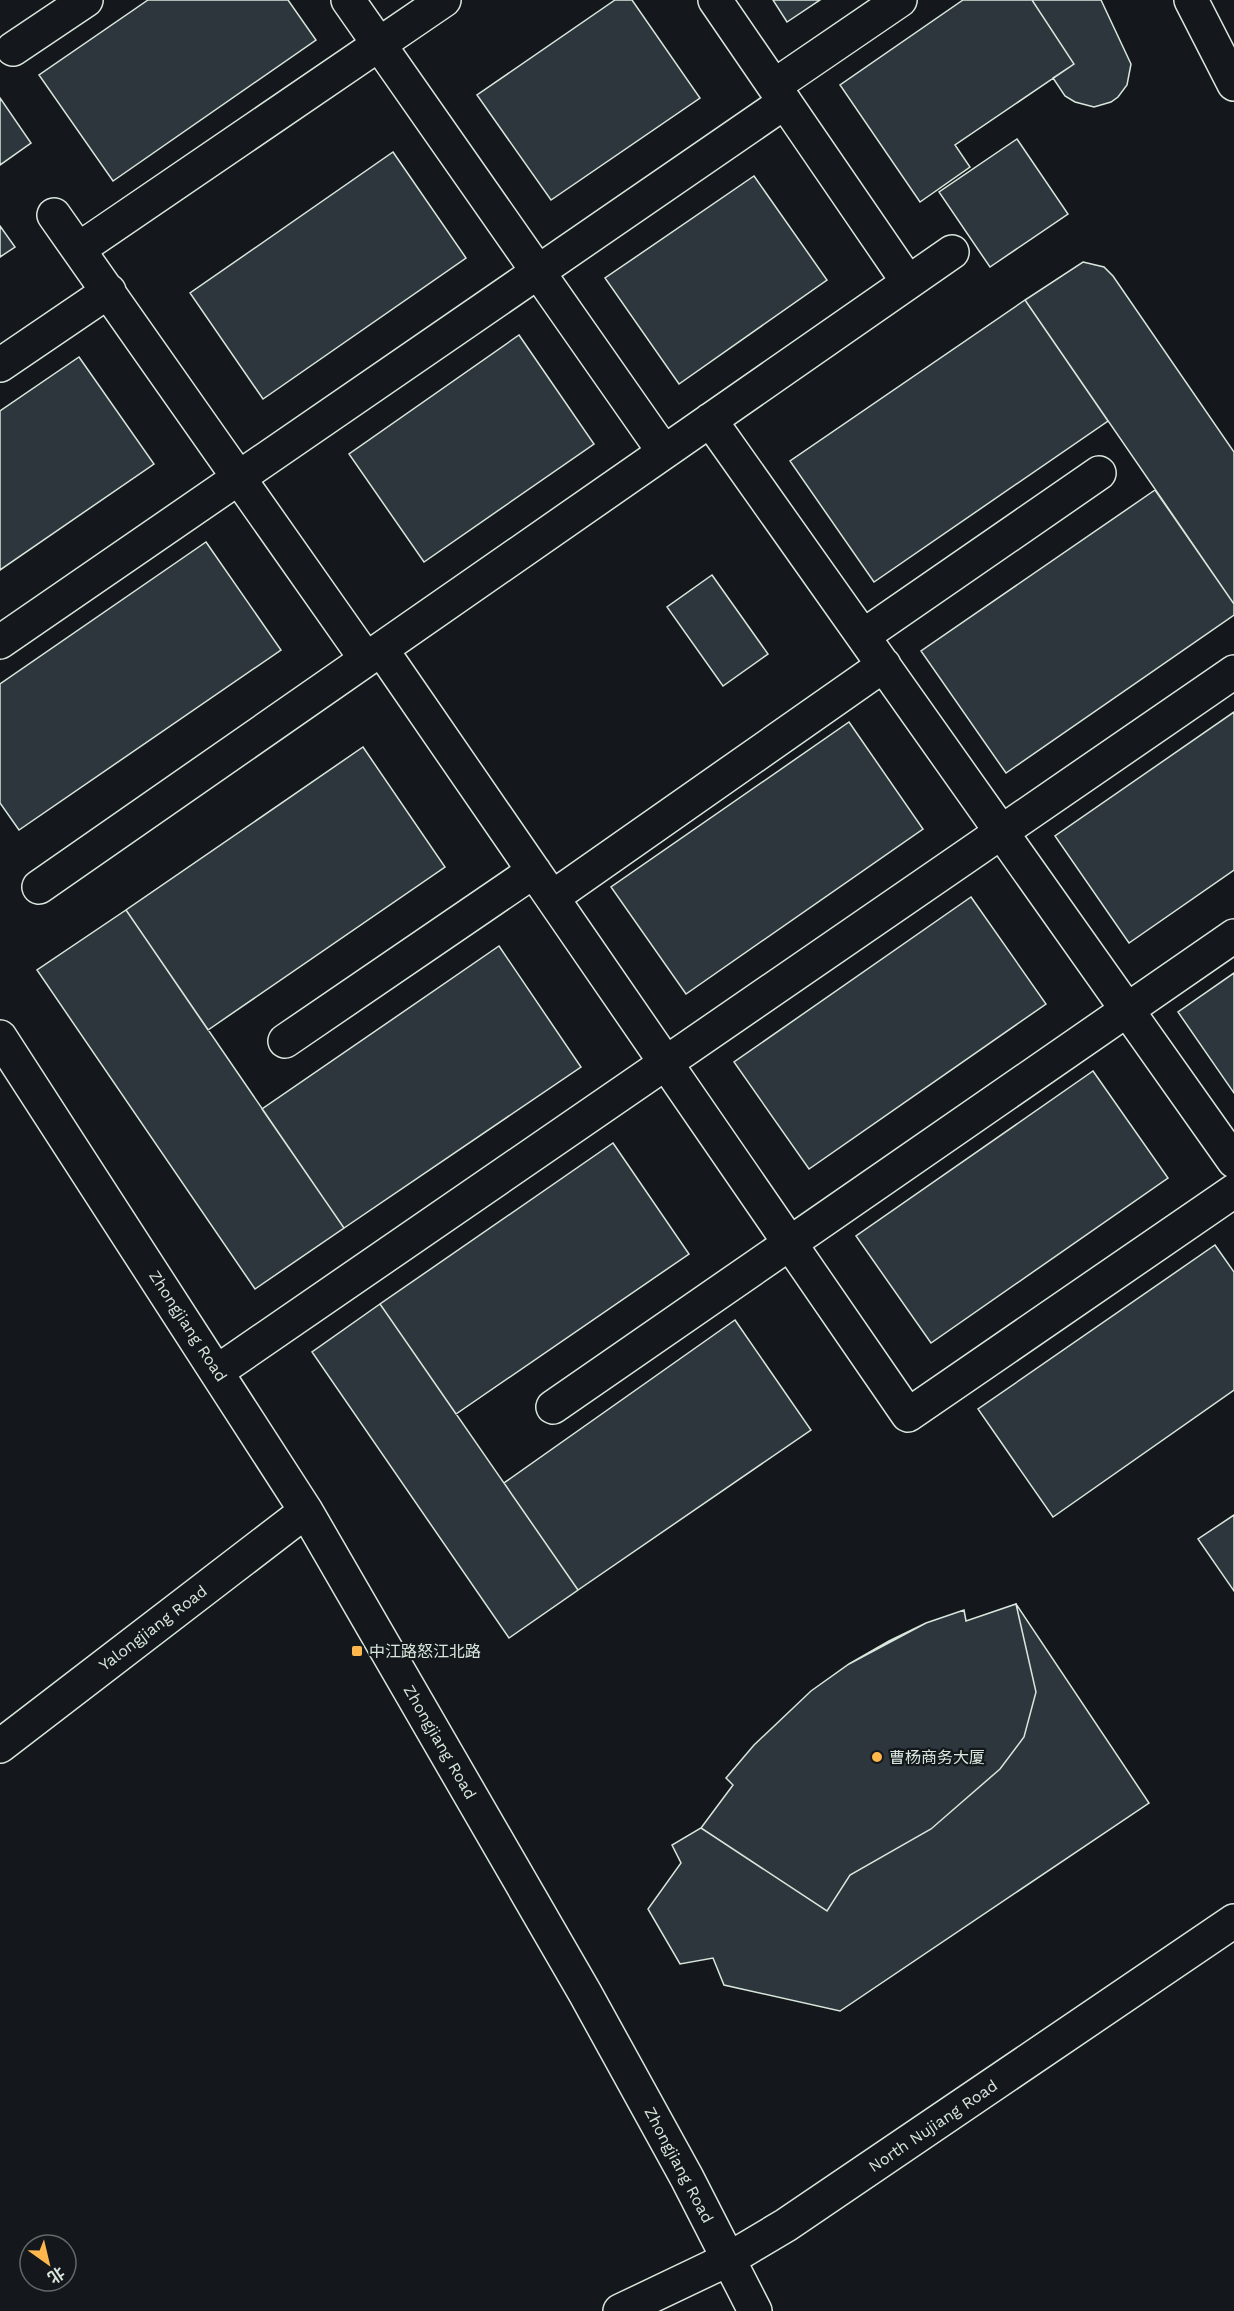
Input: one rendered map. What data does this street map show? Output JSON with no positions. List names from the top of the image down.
{
  "streets": {
    "street": ["Zhongjiang Road", "Yalongjiang Road", "North Nujiang Road"]
  },
  "crossings": [
    ["Zhongjiang Road", "Yalongjiang Road"],
    ["Zhongjiang Road", "North Nujiang Road"]
  ],
  "places": {
    "transit": ["中江路怒江北路"],
    "other": ["曹杨商务大厦"]
  },
  "north": "bottom right"
}
